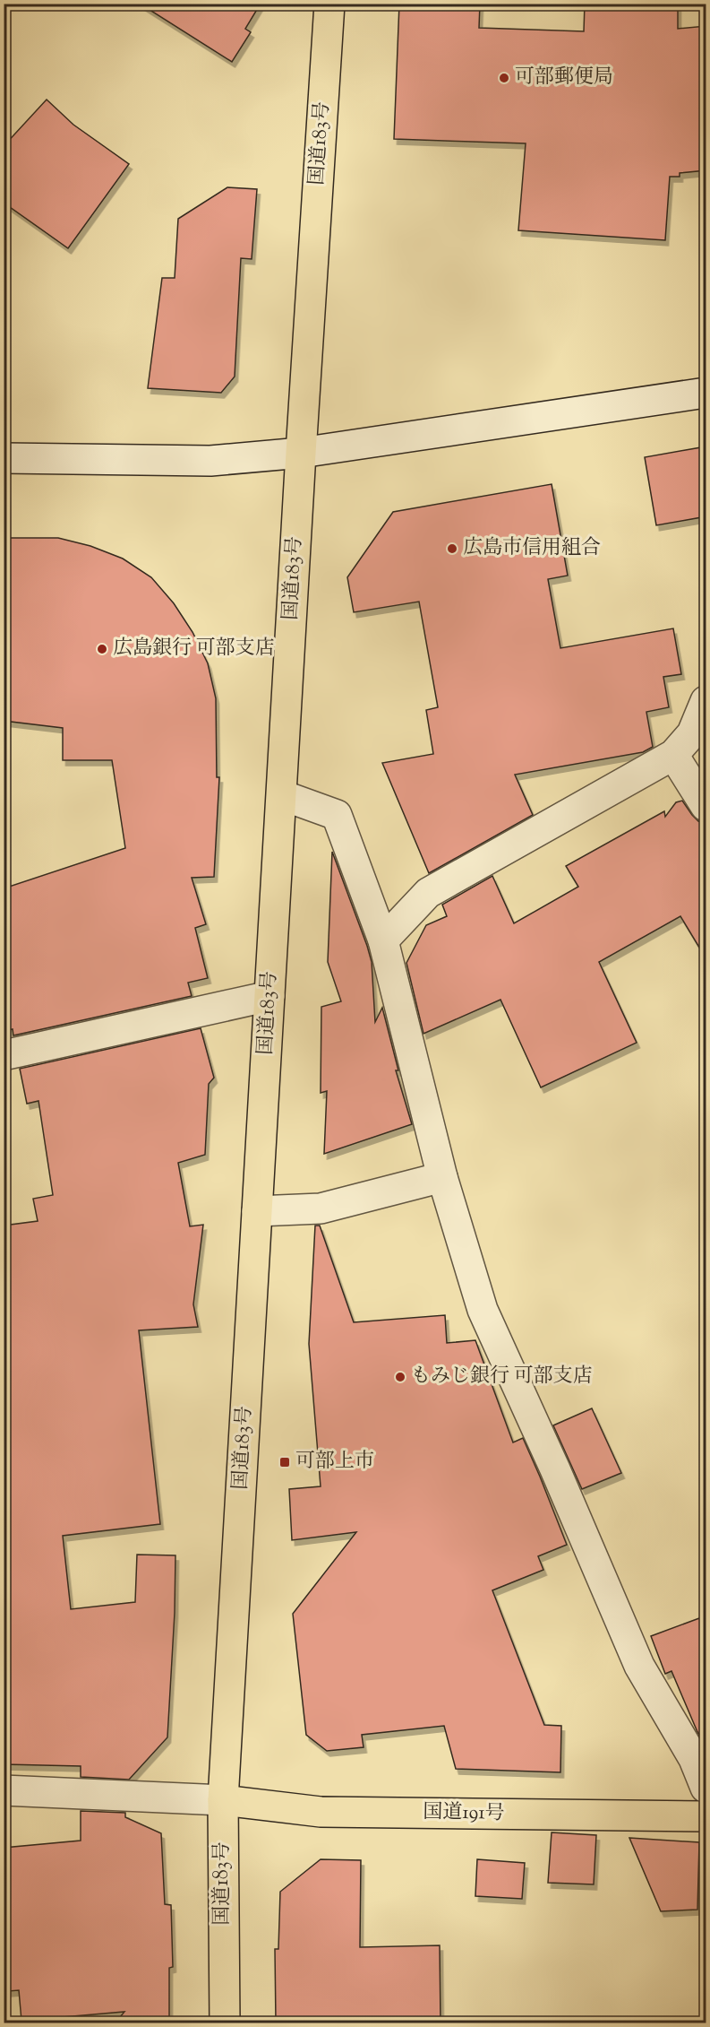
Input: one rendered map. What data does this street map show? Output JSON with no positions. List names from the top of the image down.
{
  "streets": {
    "highway": ["国道183号", "国道191号"]
  },
  "crossings": [
    ["国道183号", "国道191号"]
  ],
  "places": {
    "other": [
      "可部郵便局",
      "広島市信用組合",
      "広島銀行 可部支店",
      "もみじ銀行 可部支店"
    ],
    "transit": ["可部上市"]
  }
}
